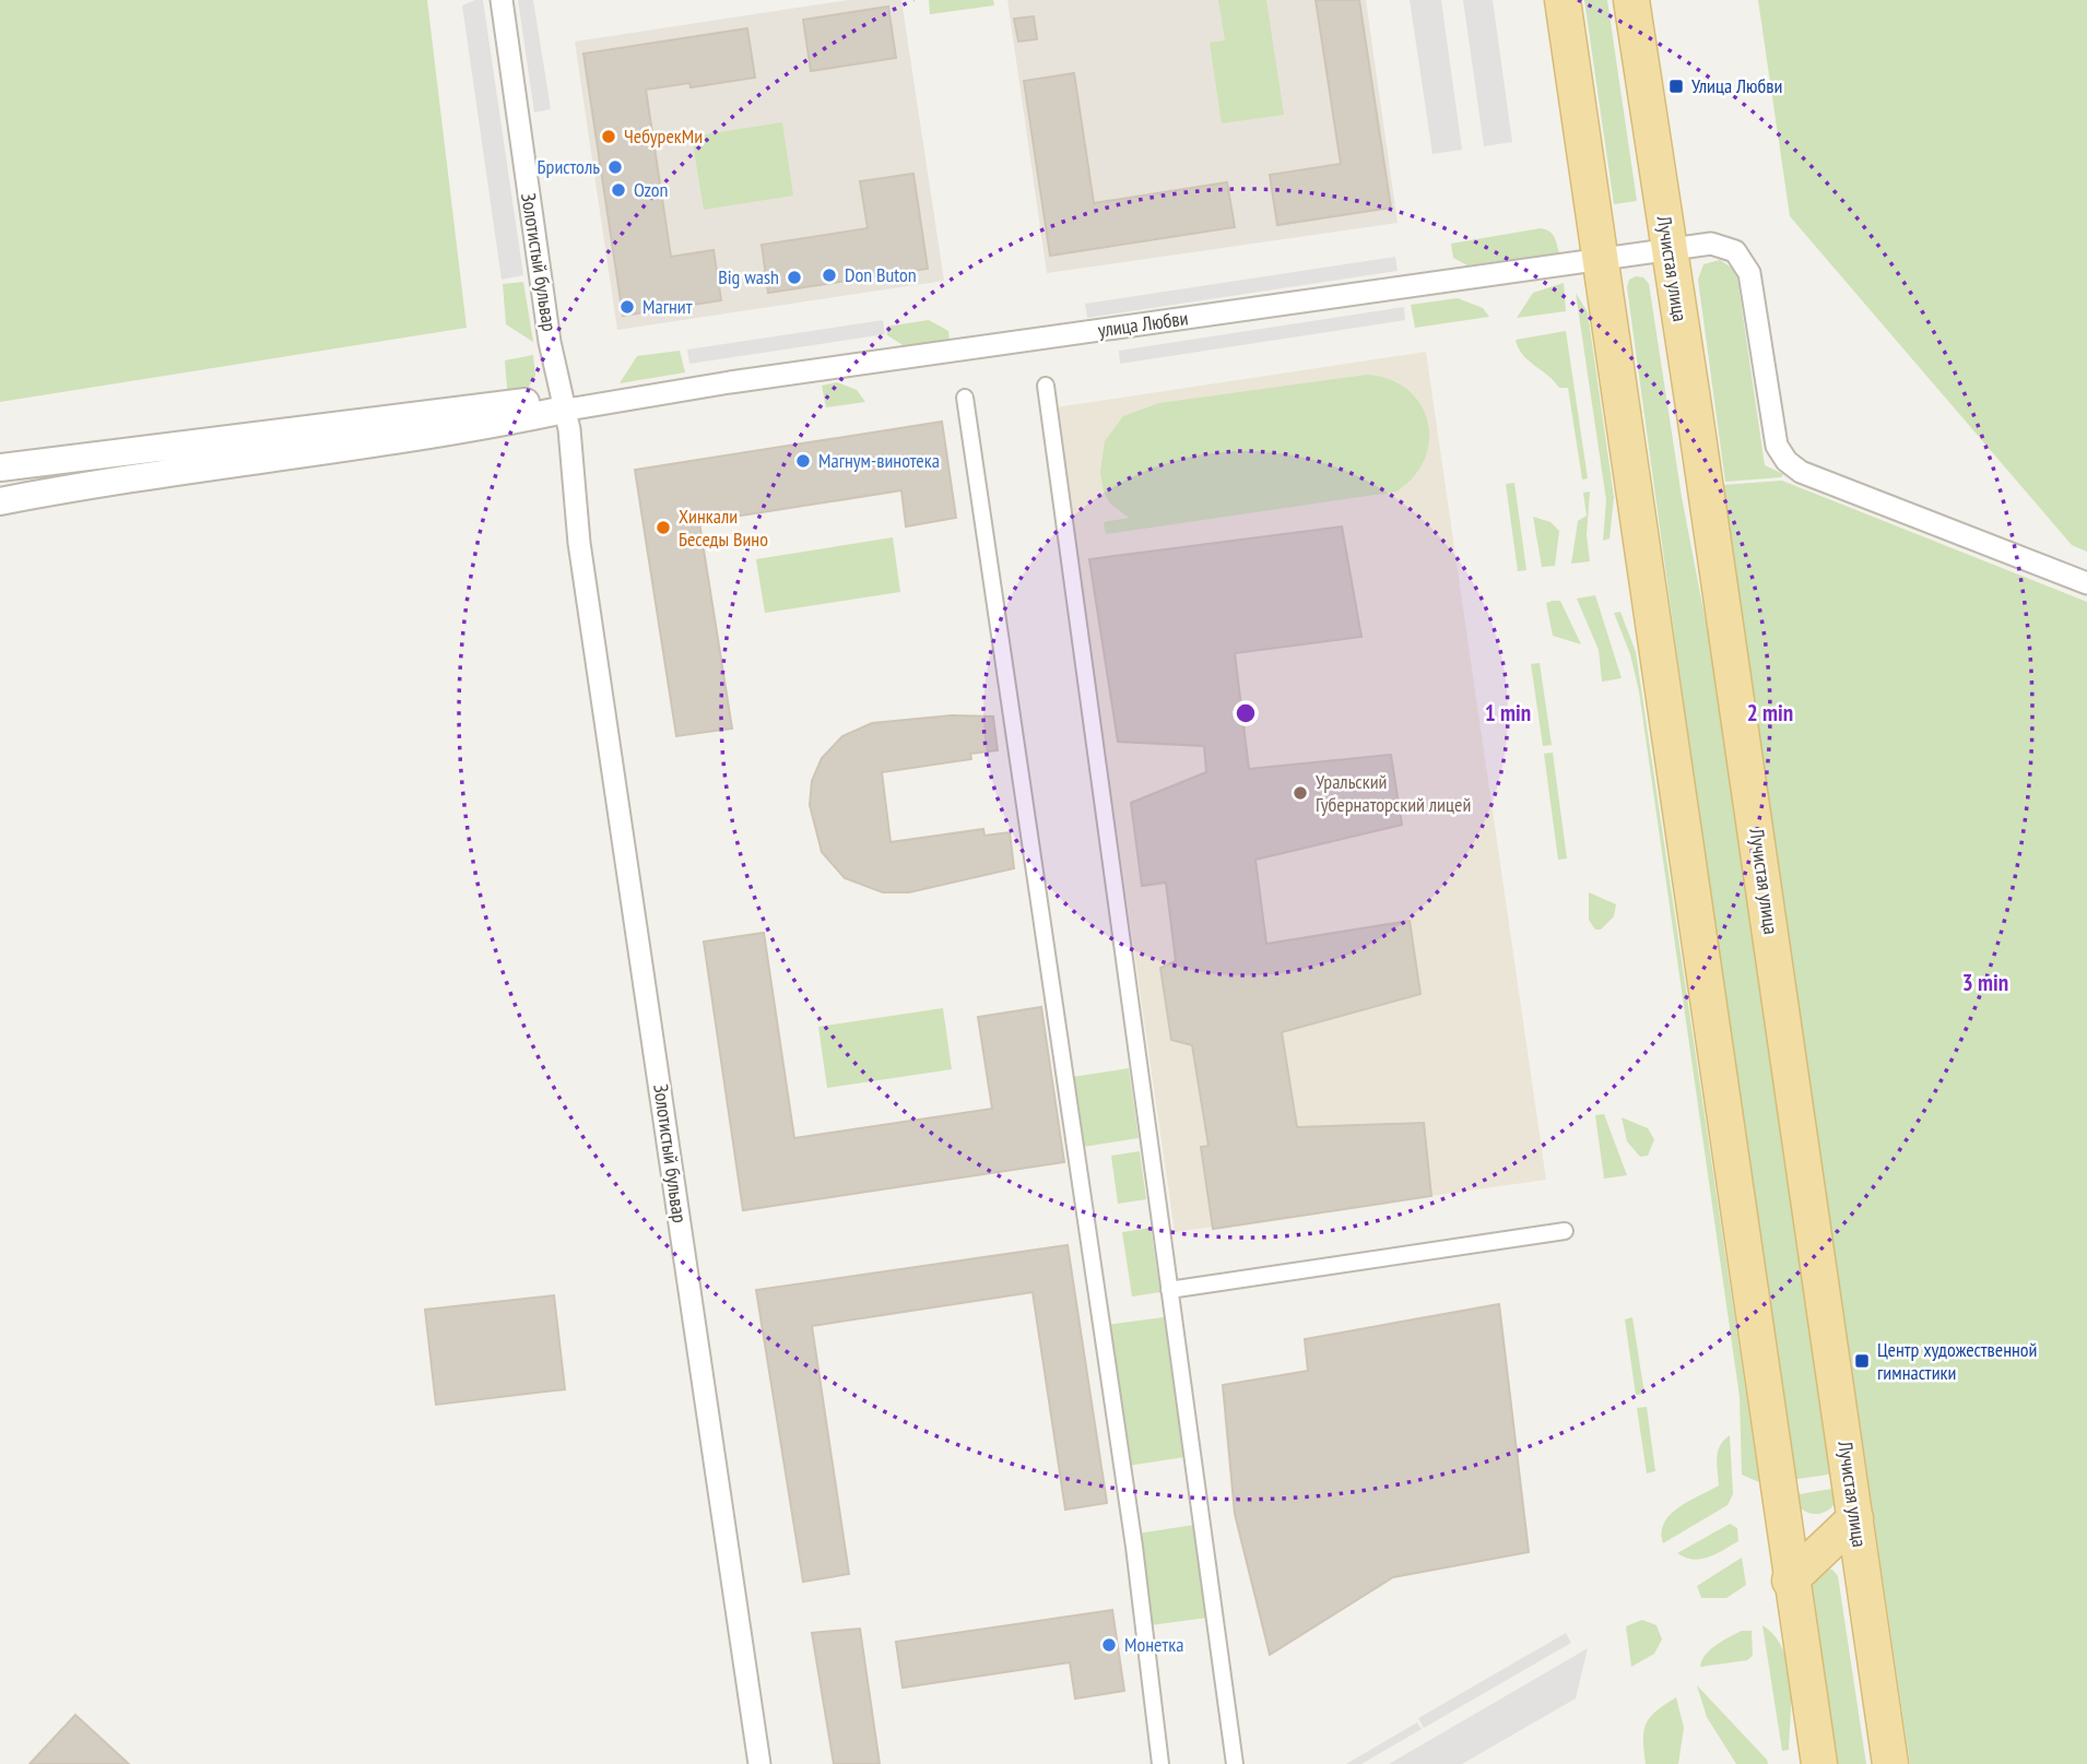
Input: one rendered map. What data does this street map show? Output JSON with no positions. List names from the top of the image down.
{
  "streets": {
    "main road": ["Лучистая улица"],
    "street": ["Золотистый бульвар", "улица Любви"]
  },
  "crossings": [
    ["Золотистый бульвар", "улица Любви"],
    ["Лучистая улица", "улица Любви"]
  ],
  "places": {
    "transit": ["Улица Любви", "Центр художественной гимнастики"],
    "other": [
      "ЧебурекМи",
      "Бристоль",
      "Ozon",
      "Don Buton",
      "Big wash",
      "Магнит",
      "Магнум-винотека",
      "Хинкали Беседы Вино",
      "Уральский Губернаторский лицей",
      "Монетка"
    ]
  },
  "rings": ["1 min", "2 min", "3 min"]
}
